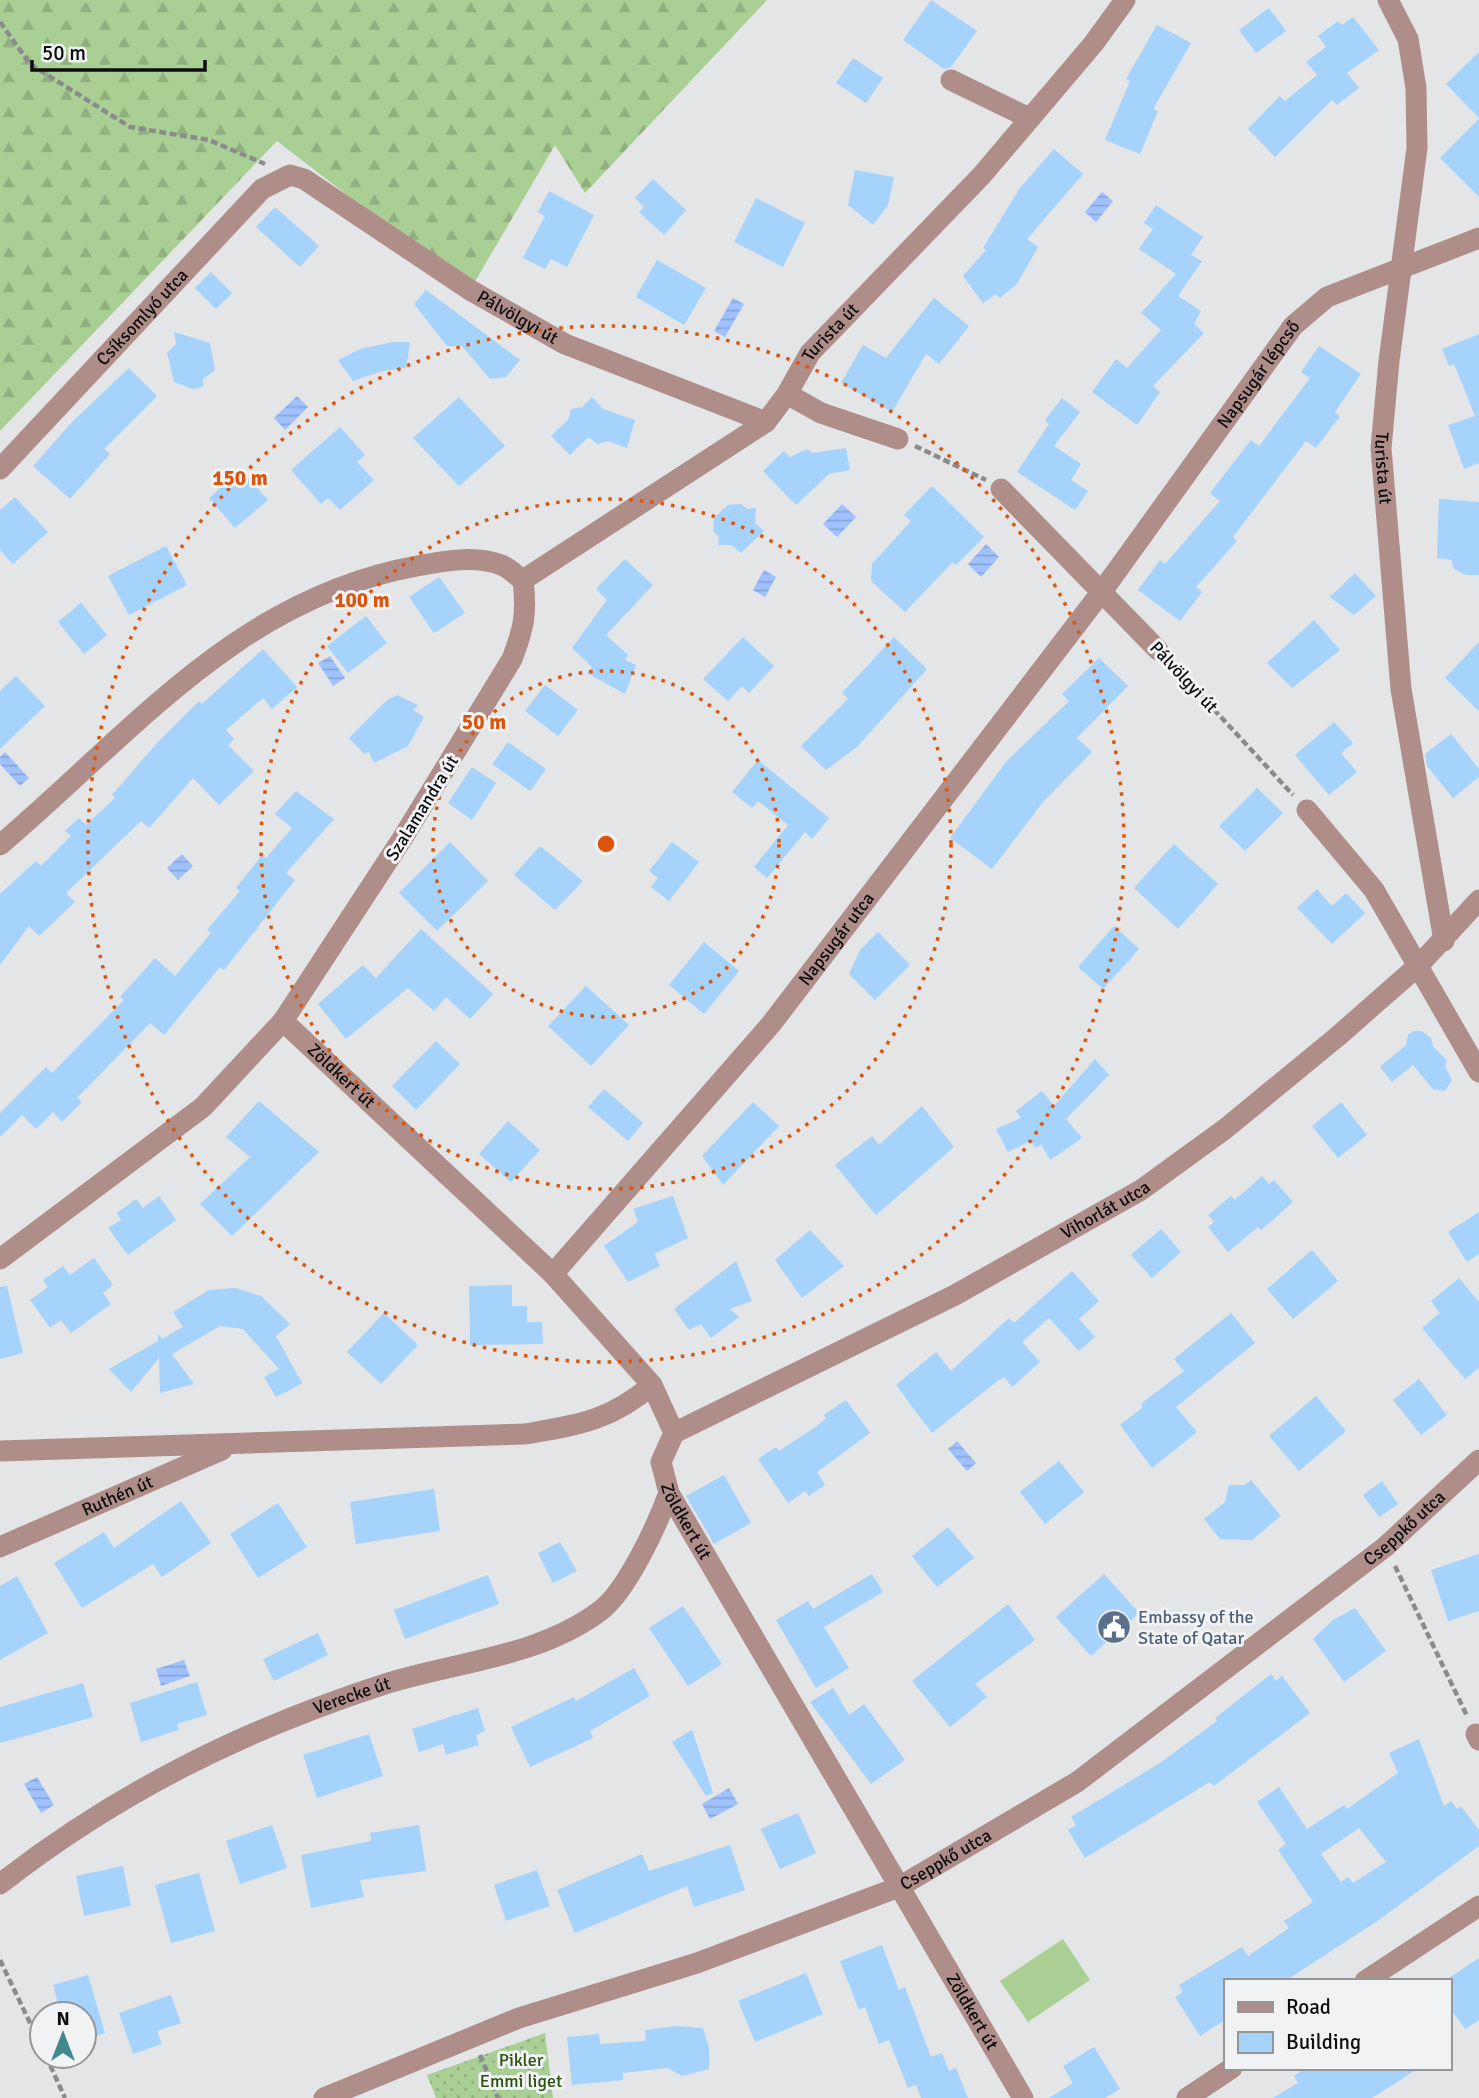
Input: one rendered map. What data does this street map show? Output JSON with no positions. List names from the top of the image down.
{
  "streets": {
    "street": [
      "Pálvölgyi út",
      "Csíksomlyó utca",
      "Turista út",
      "Napsugár lépcső",
      "Szalamandra út",
      "Napsugár utca",
      "Zöldkert út",
      "Vihorlát utca",
      "Ruthén út",
      "Cseppkő utca",
      "Verecke út"
    ]
  },
  "crossings": [
    ["Pálvölgyi út", "Csíksomlyó utca"],
    ["Pálvölgyi út", "Turista út"],
    ["Pálvölgyi út", "Napsugár lépcső"],
    ["Pálvölgyi út", "Napsugár utca"],
    ["Turista út", "Napsugár lépcső"],
    ["Turista út", "Szalamandra út"],
    ["Turista út", "Vihorlát utca"],
    ["Napsugár lépcső", "Napsugár utca"],
    ["Szalamandra út", "Zöldkert út"],
    ["Napsugár utca", "Zöldkert út"],
    ["Zöldkert út", "Vihorlát utca"],
    ["Zöldkert út", "Cseppkő utca"],
    ["Zöldkert út", "Verecke út"]
  ],
  "parks": ["Pikler Emmi liget"],
  "places": {
    "public building": ["Embassy of the State of Qatar"]
  },
  "legend": ["Road", "Building"],
  "scale_bar": "50 m",
  "north": "top",
  "rings": ["150 m", "100 m", "50 m"]
}
